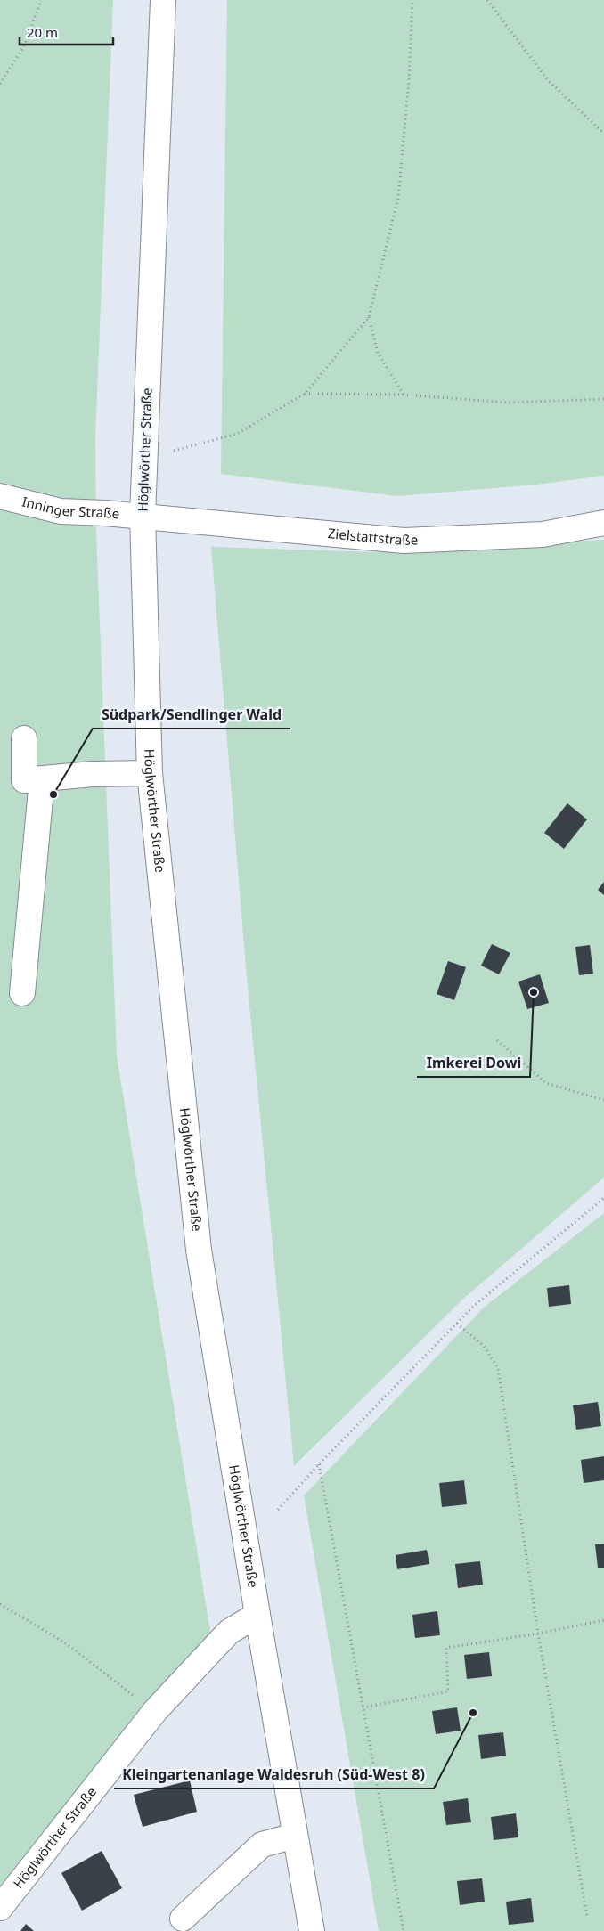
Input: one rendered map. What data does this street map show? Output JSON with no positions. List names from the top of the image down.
{
  "streets": {
    "street": ["Höglwörther Straße", "Inninger Straße", "Zielstattstraße"]
  },
  "crossings": [
    ["Höglwörther Straße", "Inninger Straße"],
    ["Höglwörther Straße", "Zielstattstraße"],
    ["Inninger Straße", "Zielstattstraße"]
  ],
  "places": ["Südpark/Sendlinger Wald", "Imkerei Dowi", "Kleingartenanlage Waldesruh (Süd-West 8)"],
  "scale_bar": "20 m"
}
